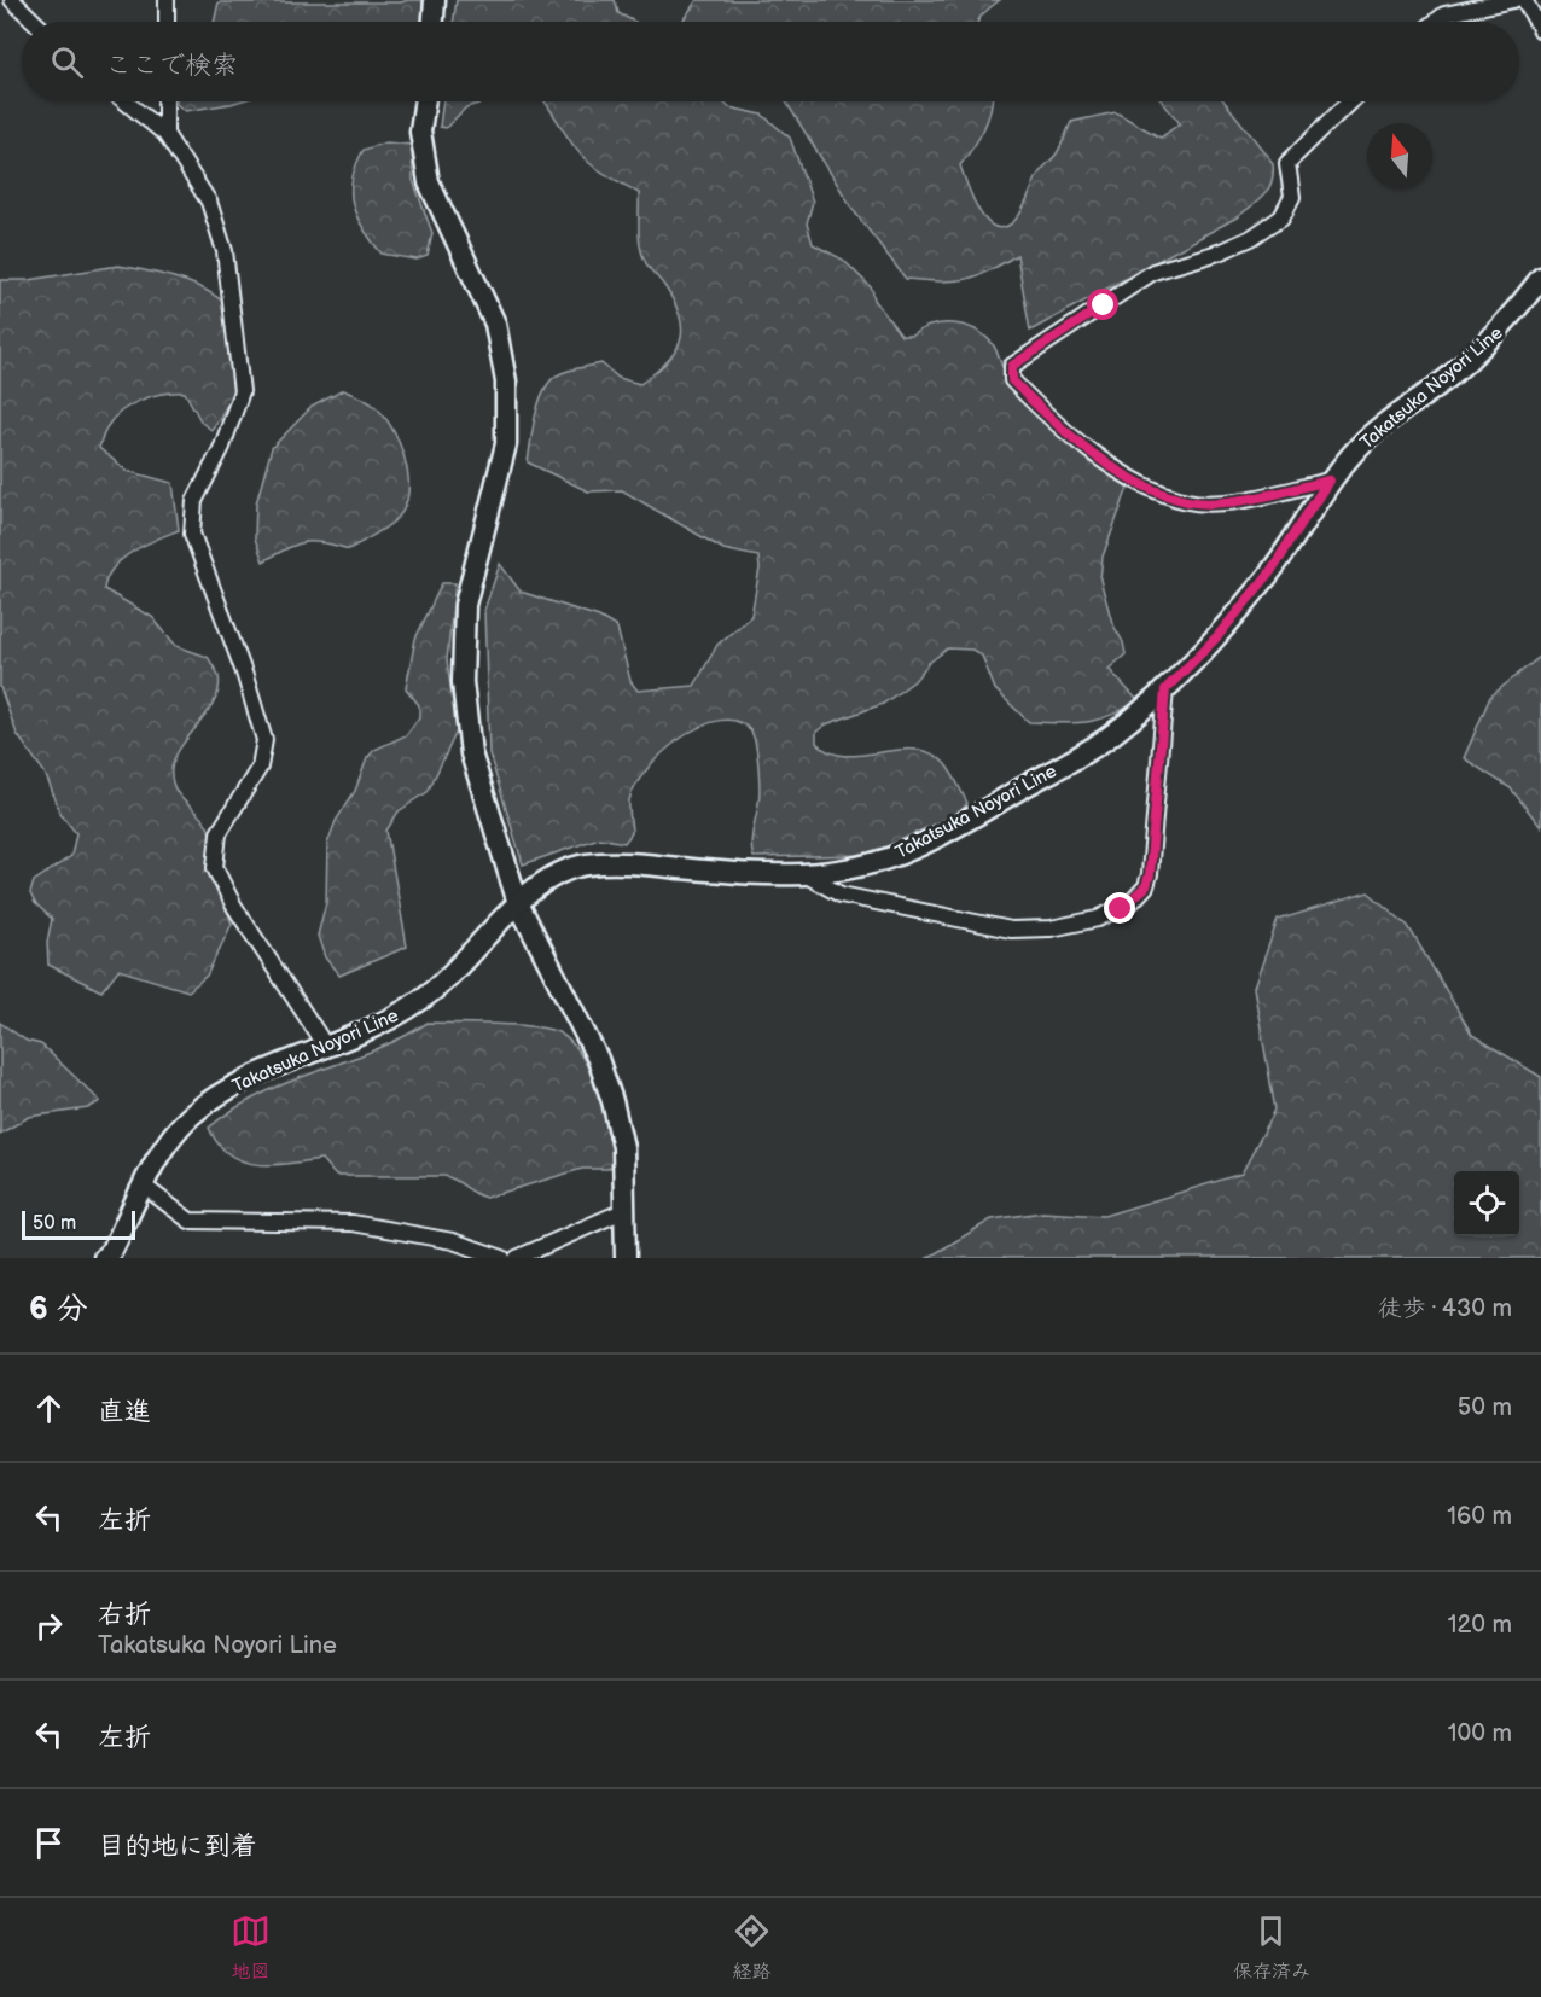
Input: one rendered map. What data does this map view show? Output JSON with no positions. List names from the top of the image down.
{
  "streets": {
    "main road": ["Takatsuka Noyori Line"]
  },
  "scale_bar": "50 m",
  "north": "top",
  "page": {
    "search": "ここで検索",
    "scale": "50 m",
    "heading": ["6 分", "徒歩 · 430 m"],
    "list": [
      ["直進", "50 m"],
      ["左折", "160 m"],
      ["右折", "Takatsuka Noyori Line", "120 m"],
      ["左折", "100 m"],
      "目的地に到着"
    ],
    "nav": ["地図", "経路", "保存済み"]
  }
}
